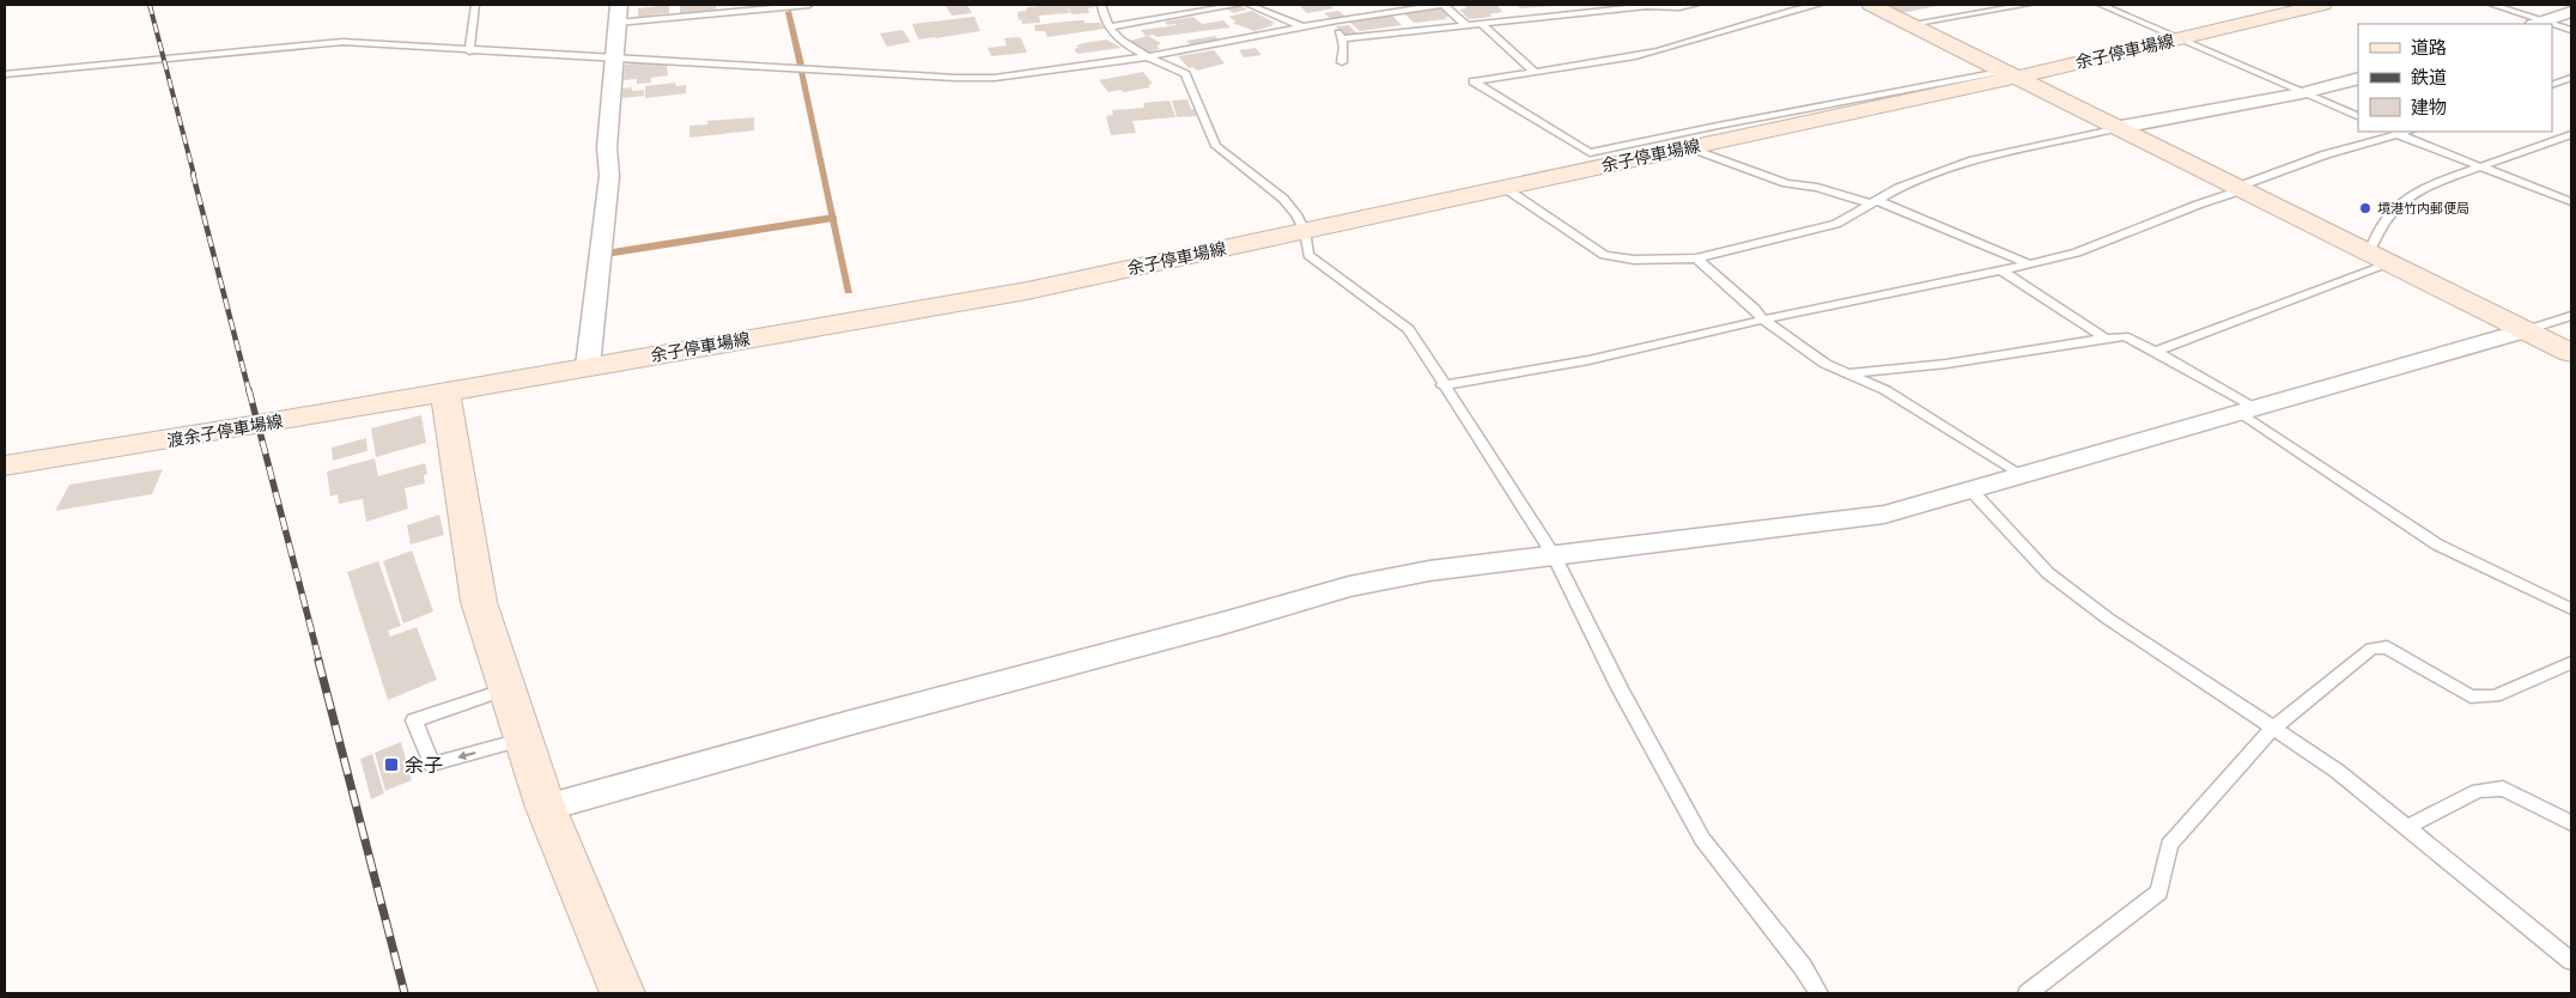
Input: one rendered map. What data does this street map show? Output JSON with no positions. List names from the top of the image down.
{
  "streets": {
    "main road": ["余子停車場線", "渡余子停車場線"]
  },
  "crossings": [
    ["余子停車場線", "渡余子停車場線"]
  ],
  "places": {
    "other": ["境港竹内郵便局"],
    "transit": ["余子"]
  },
  "legend": ["道路", "鉄道", "建物"]
}
